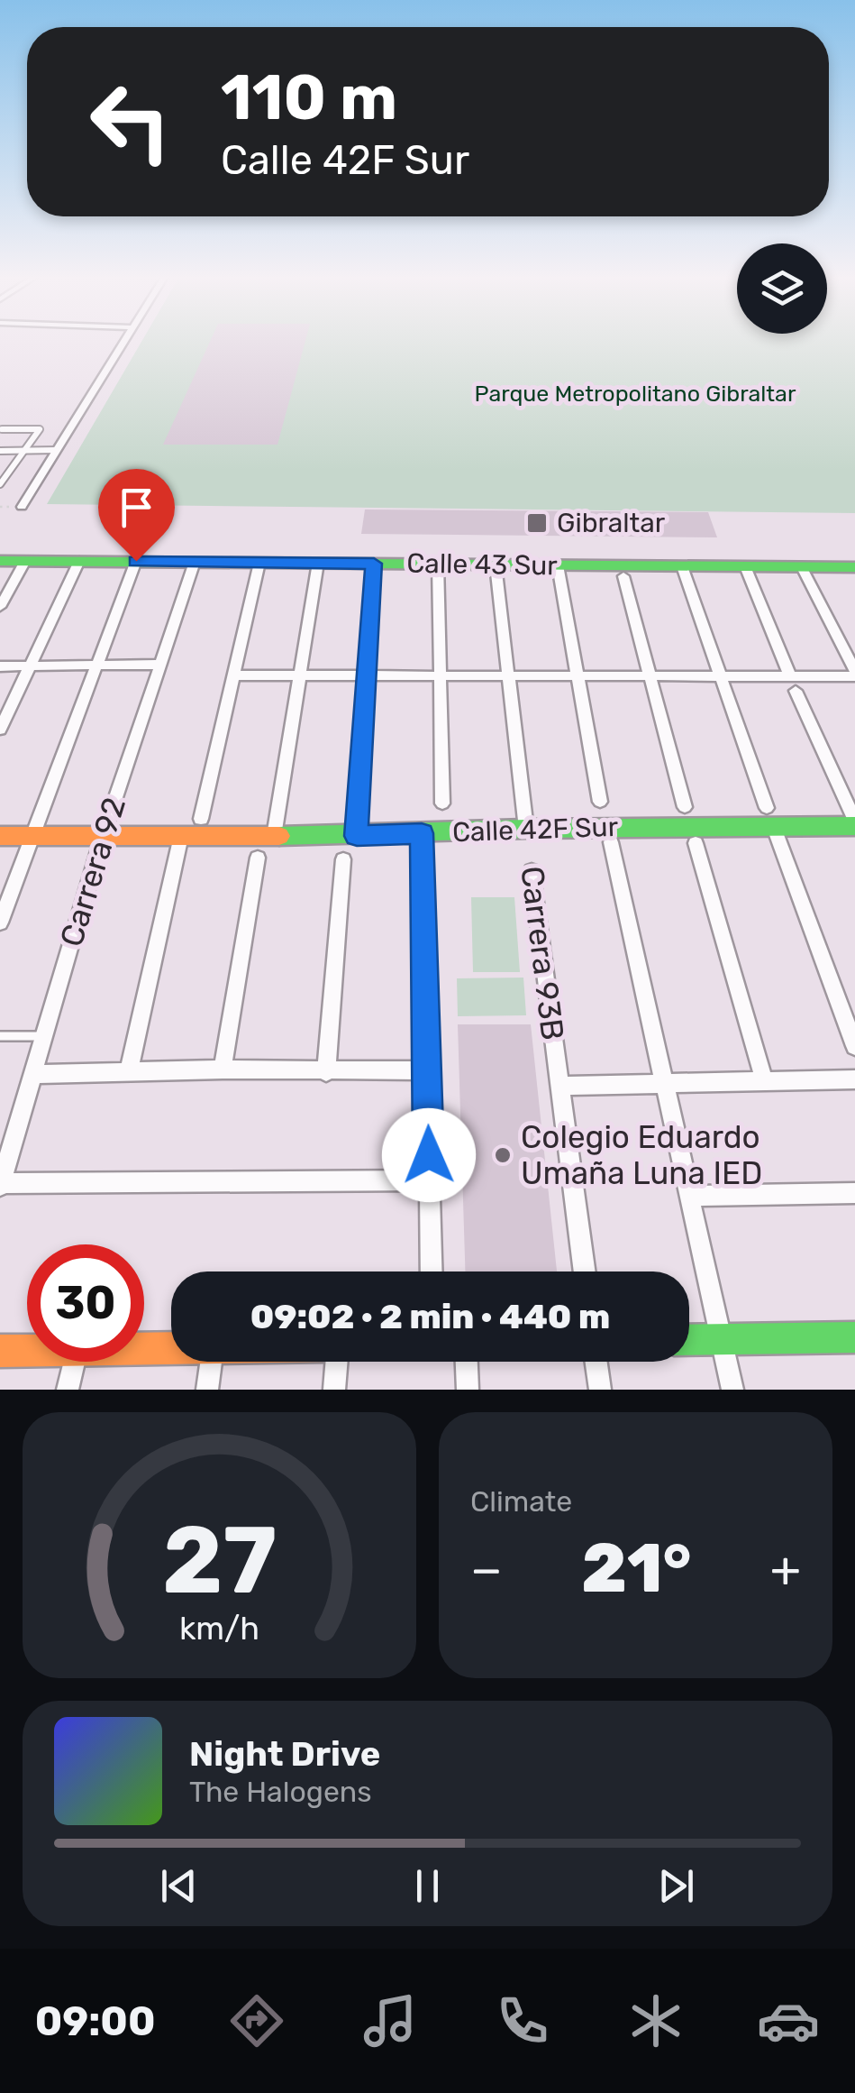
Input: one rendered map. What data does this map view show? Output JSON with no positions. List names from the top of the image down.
{
  "streets": {
    "street": [
      "Calle 43 Sur",
      "Calle 42F Sur",
      "Carrera 92",
      "Carrera 93B"
    ]
  },
  "crossings": [
    ["Calle 43 Sur", "Carrera 92"],
    ["Calle 43 Sur", "Carrera 93B"],
    ["Calle 42F Sur", "Carrera 92"],
    ["Calle 42F Sur", "Carrera 93B"]
  ],
  "parks": ["Parque Metropolitano Gibraltar"],
  "places": {
    "transit": ["Gibraltar"],
    "other": ["Colegio Eduardo Umaña Luna IED"]
  },
  "page": {
    "turn": ["110 m", "Calle 42F Sur"],
    "limit": "30",
    "trip": "09:02 · 2 min · 440 m",
    "tile": "Climate",
    "heat": ["−", "21°", "+"],
    "song": ["Night Drive", "The Halogens"],
    "tabs": "09:00",
    "gauge": ["27", "km/h"]
  }
}
